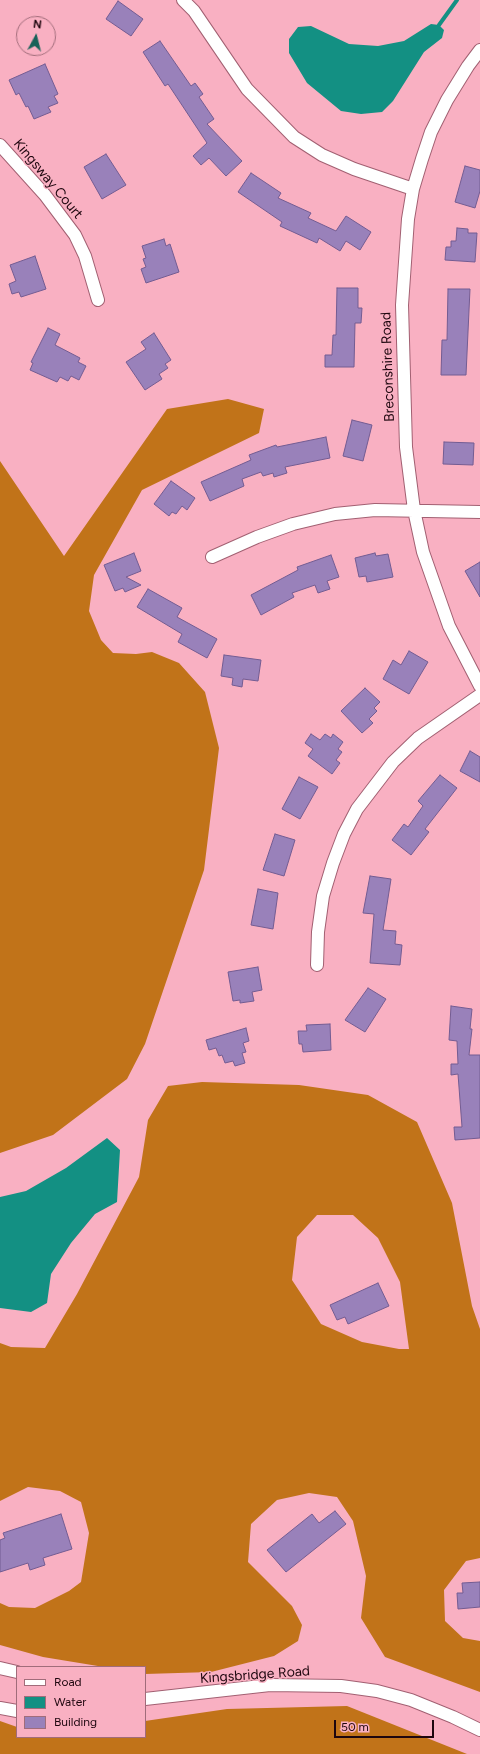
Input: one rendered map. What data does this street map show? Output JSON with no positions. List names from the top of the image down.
{
  "streets": {
    "street": ["Kingsway Court", "Breconshire Road", "Kingsbridge Road"]
  },
  "legend": ["Road", "Water", "Building"],
  "scale_bar": "50 m",
  "north": "top"
}
